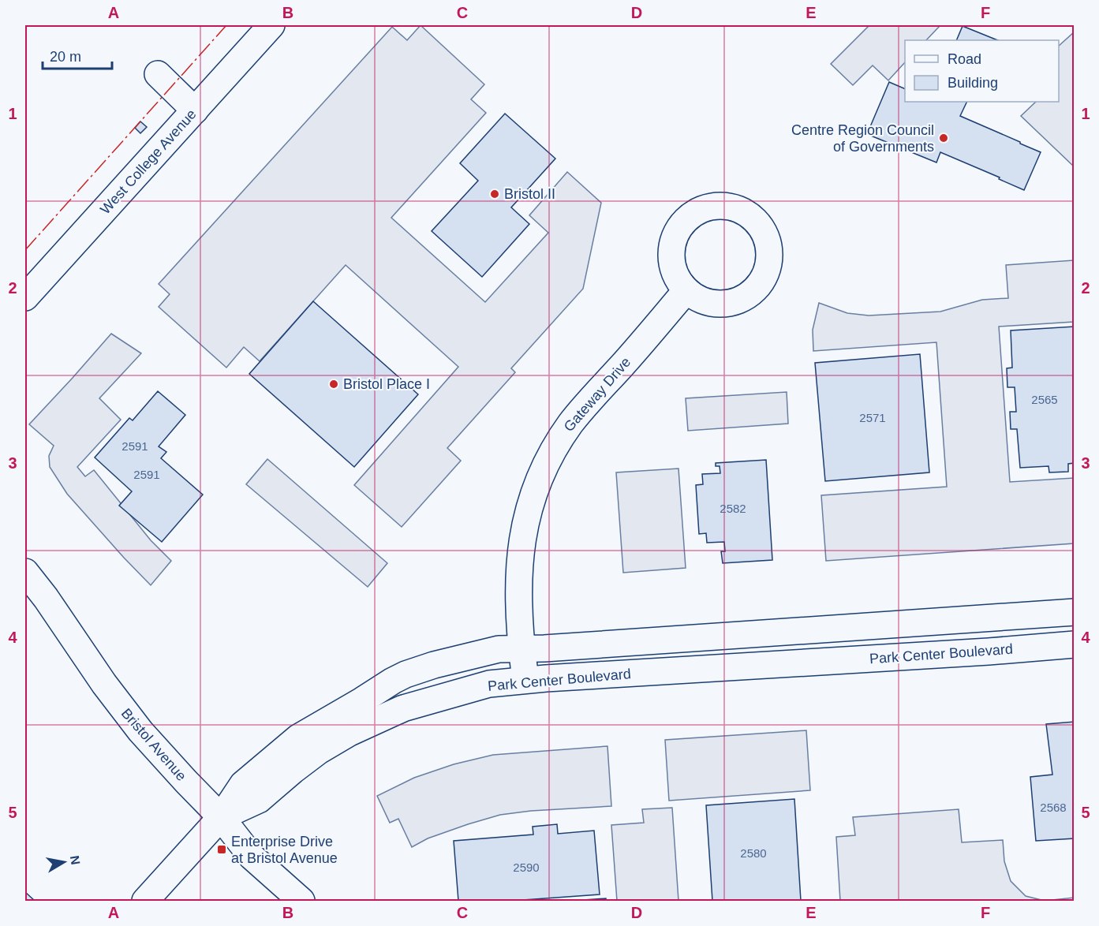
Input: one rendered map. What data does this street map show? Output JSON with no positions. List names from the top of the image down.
{
  "streets": {
    "street": [
      "West College Avenue",
      "Gateway Drive",
      "Park Center Boulevard",
      "Bristol Avenue"
    ]
  },
  "crossings": [
    ["Gateway Drive", "Park Center Boulevard"],
    ["Park Center Boulevard", "Bristol Avenue"]
  ],
  "places": {
    "other": ["Centre Region Council of Governments", "Bristol II", "Bristol Place I"],
    "transit": ["Enterprise Drive at Bristol Avenue"]
  },
  "house_numbers": [
    "2565",
    "2571",
    "2591",
    "2591",
    "2582",
    "2568",
    "2580",
    "2590"
  ],
  "legend": ["Road", "Building"],
  "scale_bar": "20 m",
  "north": "right",
  "grid": {
    "columns": [
      "A",
      "B",
      "C",
      "D",
      "E",
      "F"
    ],
    "rows": [
      "1",
      "2",
      "3",
      "4",
      "5"
    ]
  }
}
